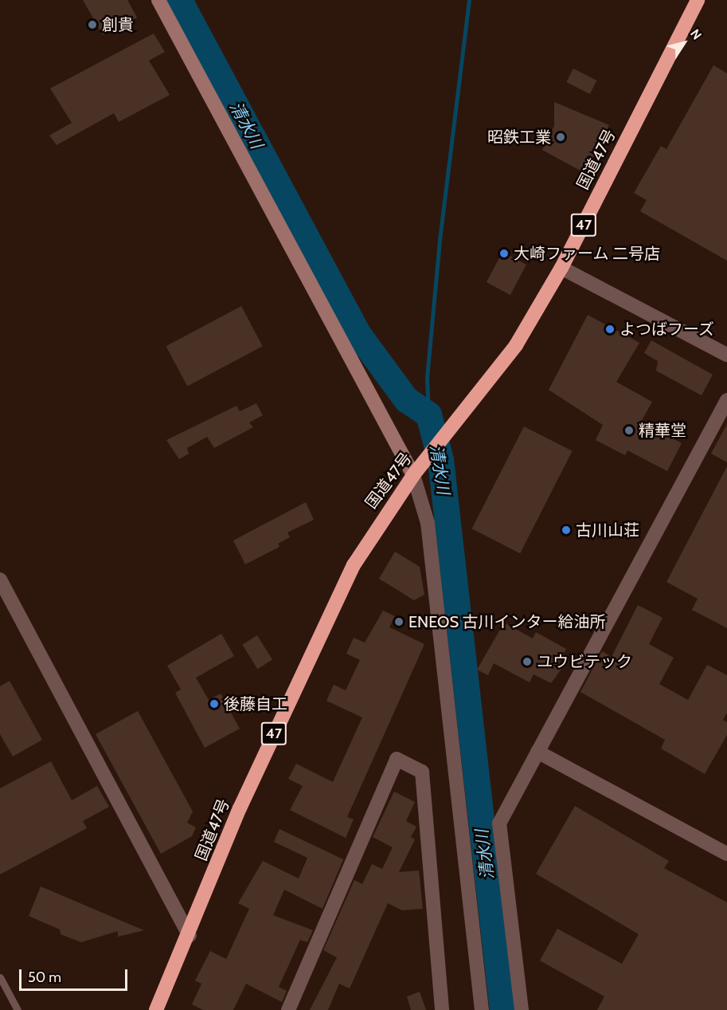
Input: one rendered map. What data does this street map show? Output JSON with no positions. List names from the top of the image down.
{
  "streets": {
    "highway": ["国道47号", "47"]
  },
  "water": ["清水川"],
  "places": [
    "創貴",
    "昭鉄工業",
    "大崎ファーム 二号店",
    "よつばフーズ",
    "精華堂",
    "古川山荘",
    "ENEOS 古川インター給油所",
    "ユウビテック",
    "後藤自工"
  ],
  "scale_bar": "50 m",
  "north": "top right"
}
